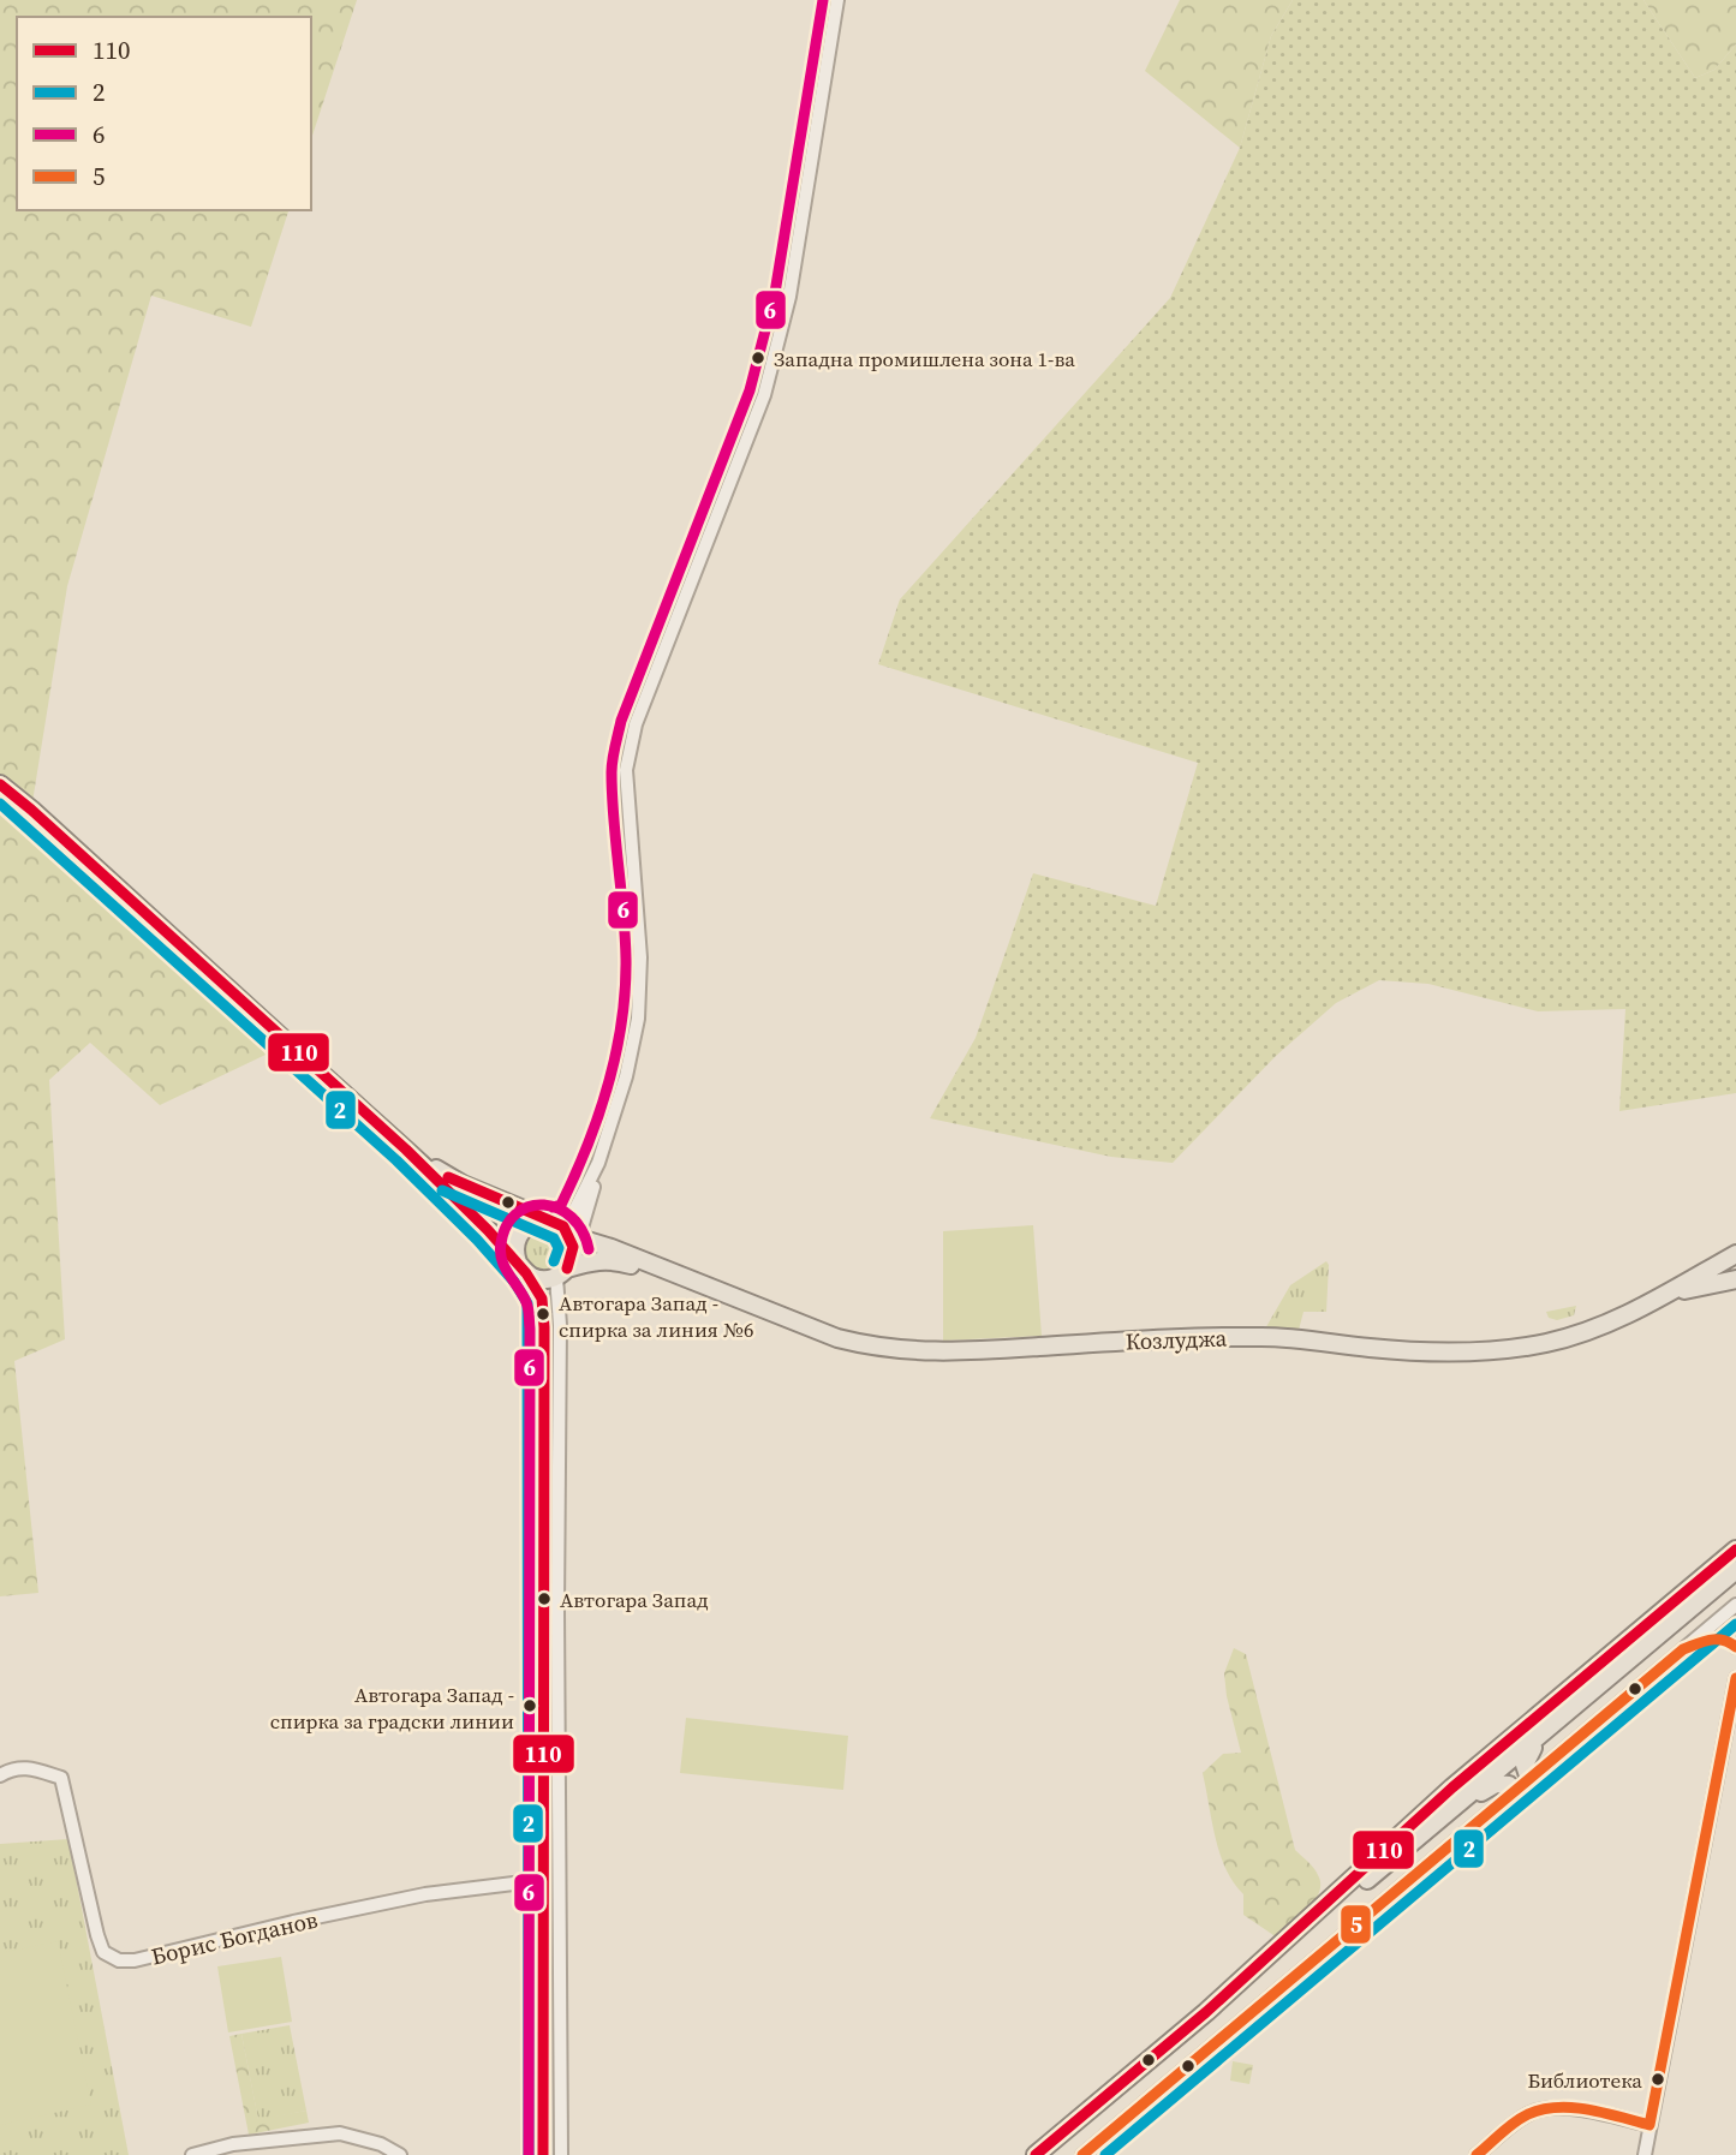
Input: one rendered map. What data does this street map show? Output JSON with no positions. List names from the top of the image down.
{
  "streets": {
    "main road": ["Козлуджа"],
    "street": ["Борис Богданов"]
  },
  "places": [
    "Западна промишлена зона 1-ва",
    "Автогара Запад - спирка за линия №6",
    "Автогара Запад",
    "Автогара Запад - спирка за градски линии",
    "Библиотека"
  ],
  "lines": [
    "transit line 6",
    "transit line 110",
    "transit line 2",
    "transit line 5"
  ],
  "legend": [
    "110",
    "2",
    "6",
    "5"
  ]
}
